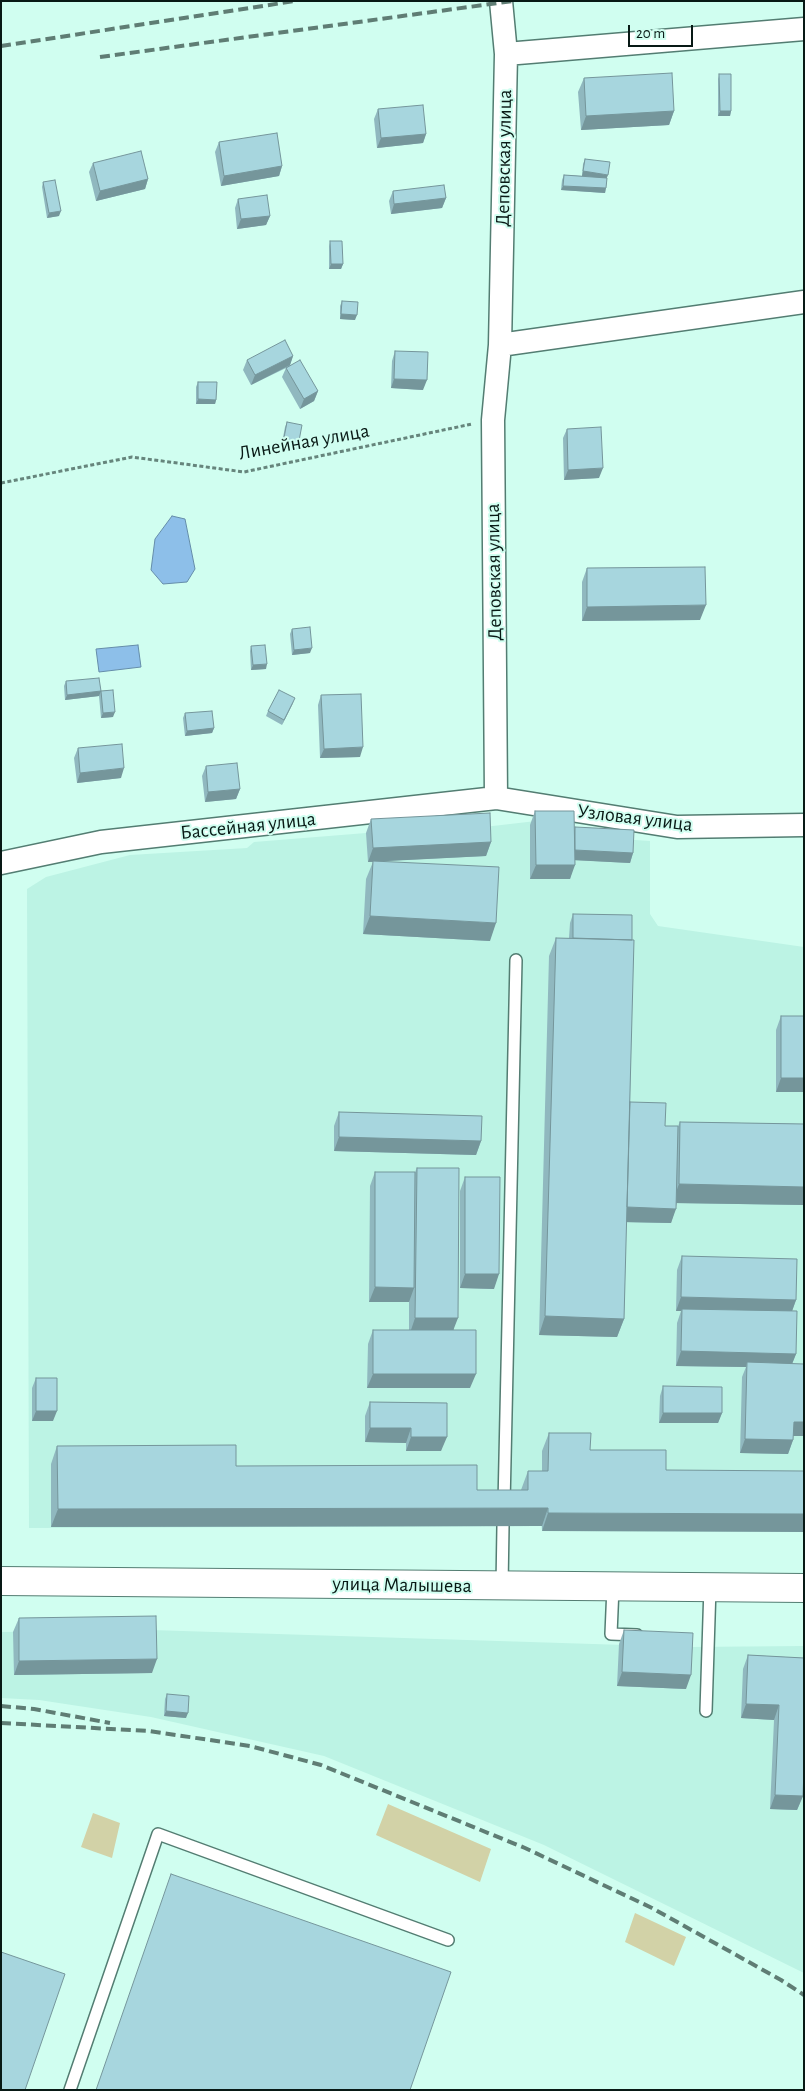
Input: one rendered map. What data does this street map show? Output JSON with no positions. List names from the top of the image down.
{
  "streets": {
    "street": [
      "Деповская улица",
      "Узловая улица",
      "Бассейная улица",
      "улица Малышева"
    ],
    "path": ["Линейная улица"]
  },
  "crossings": [
    ["Деповская улица", "Линейная улица"],
    ["Деповская улица", "Узловая улица"],
    ["Деповская улица", "Бассейная улица"],
    ["Узловая улица", "Бассейная улица"]
  ],
  "scale_bar": "20 m"
}
